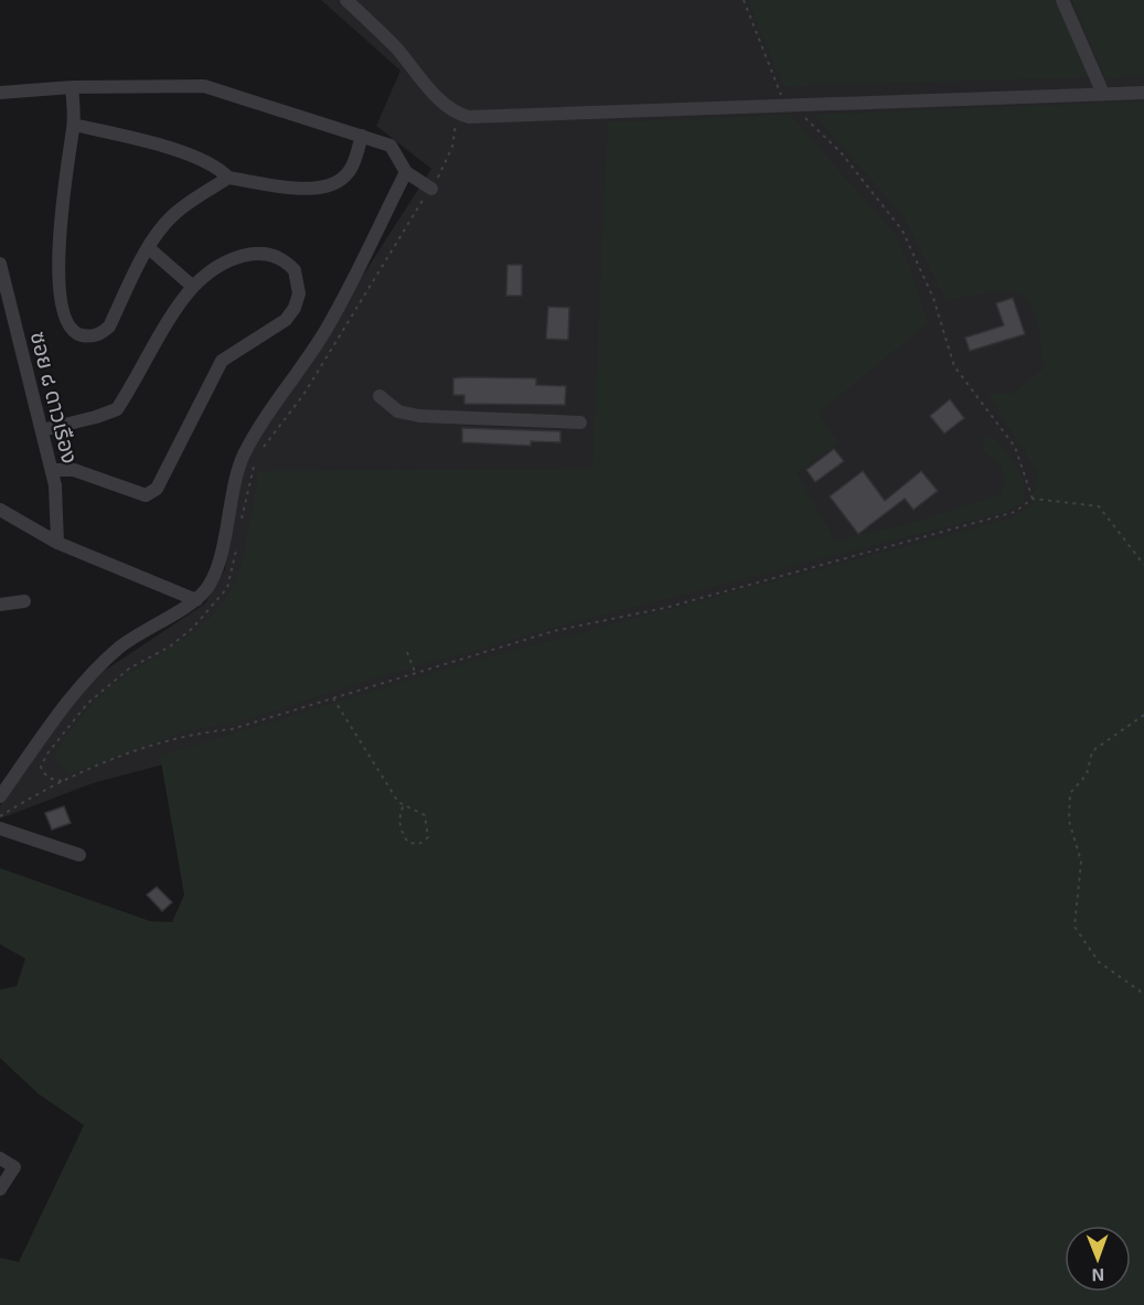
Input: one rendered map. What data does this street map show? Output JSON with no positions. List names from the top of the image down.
{
  "streets": {
    "street": ["ซอย ๘ ดาวเรือง"]
  },
  "north": "bottom"
}
